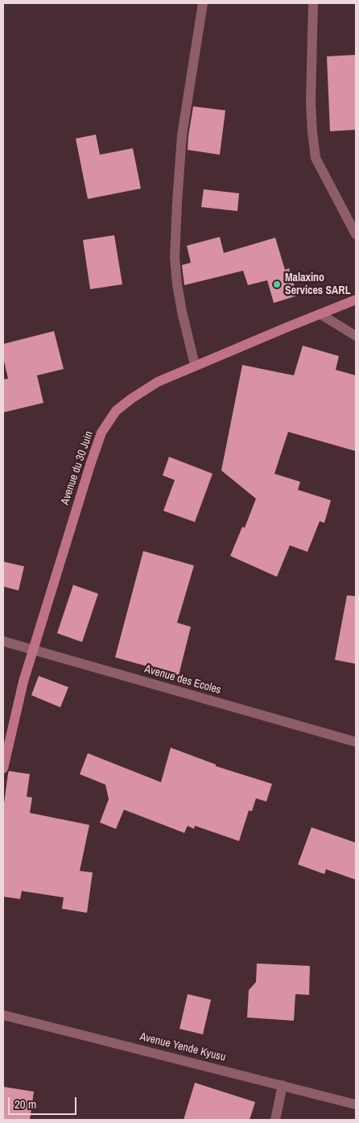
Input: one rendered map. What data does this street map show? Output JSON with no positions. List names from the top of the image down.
{
  "streets": {
    "street": ["Avenue du 30 Juin", "Avenue des Ecoles", "Avenue Yende Kyusu"]
  },
  "crossings": [
    ["Avenue du 30 Juin", "Avenue des Ecoles"]
  ],
  "places": ["Malaxino Services SARL"],
  "scale_bar": "20 m"
}
